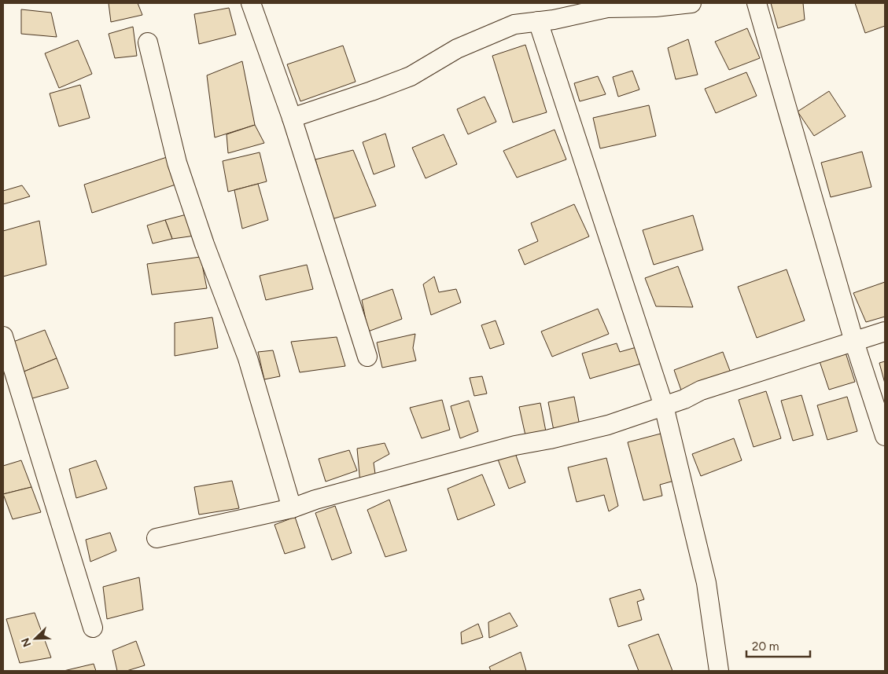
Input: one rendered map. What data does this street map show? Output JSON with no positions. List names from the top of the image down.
{
  "scale_bar": "20 m",
  "north": "bottom left"
}
